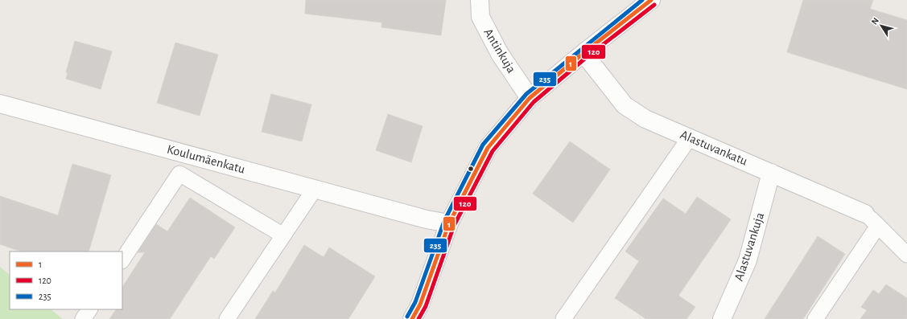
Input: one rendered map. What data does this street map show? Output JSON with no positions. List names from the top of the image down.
{
  "streets": {
    "street": [
      "Antinkuja",
      "Alastuvankatu",
      "Koulumäenkatu",
      "Alastuvankuja"
    ]
  },
  "crossings": [
    ["Alastuvankatu", "Alastuvankuja"]
  ],
  "lines": ["transit line 1", "transit line 235", "transit line 120"],
  "legend": ["1", "120", "235"],
  "north": "top left"
}
